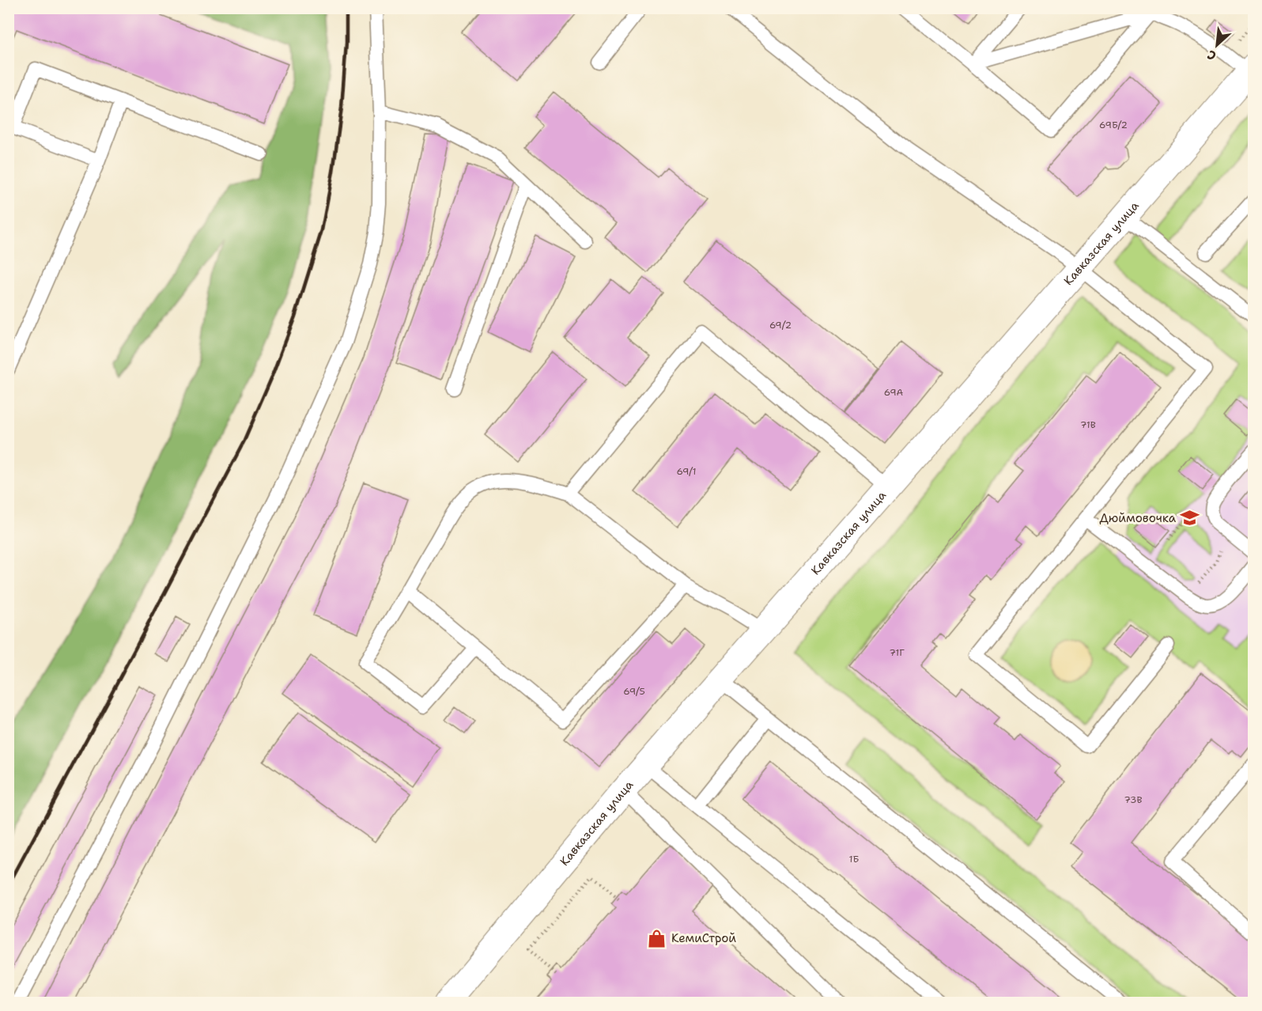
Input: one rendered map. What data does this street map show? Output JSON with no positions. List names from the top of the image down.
{
  "streets": {
    "street": ["Кавказская улица"]
  },
  "places": {
    "school or university": ["Дюймовочка"],
    "shop": ["КемиСтрой"]
  },
  "house_numbers": [
    "69Б/2",
    "69/2",
    "69А",
    "71В",
    "69/1",
    "71Г",
    "69/5",
    "73В",
    "1Б"
  ],
  "north": "bottom left"
}
